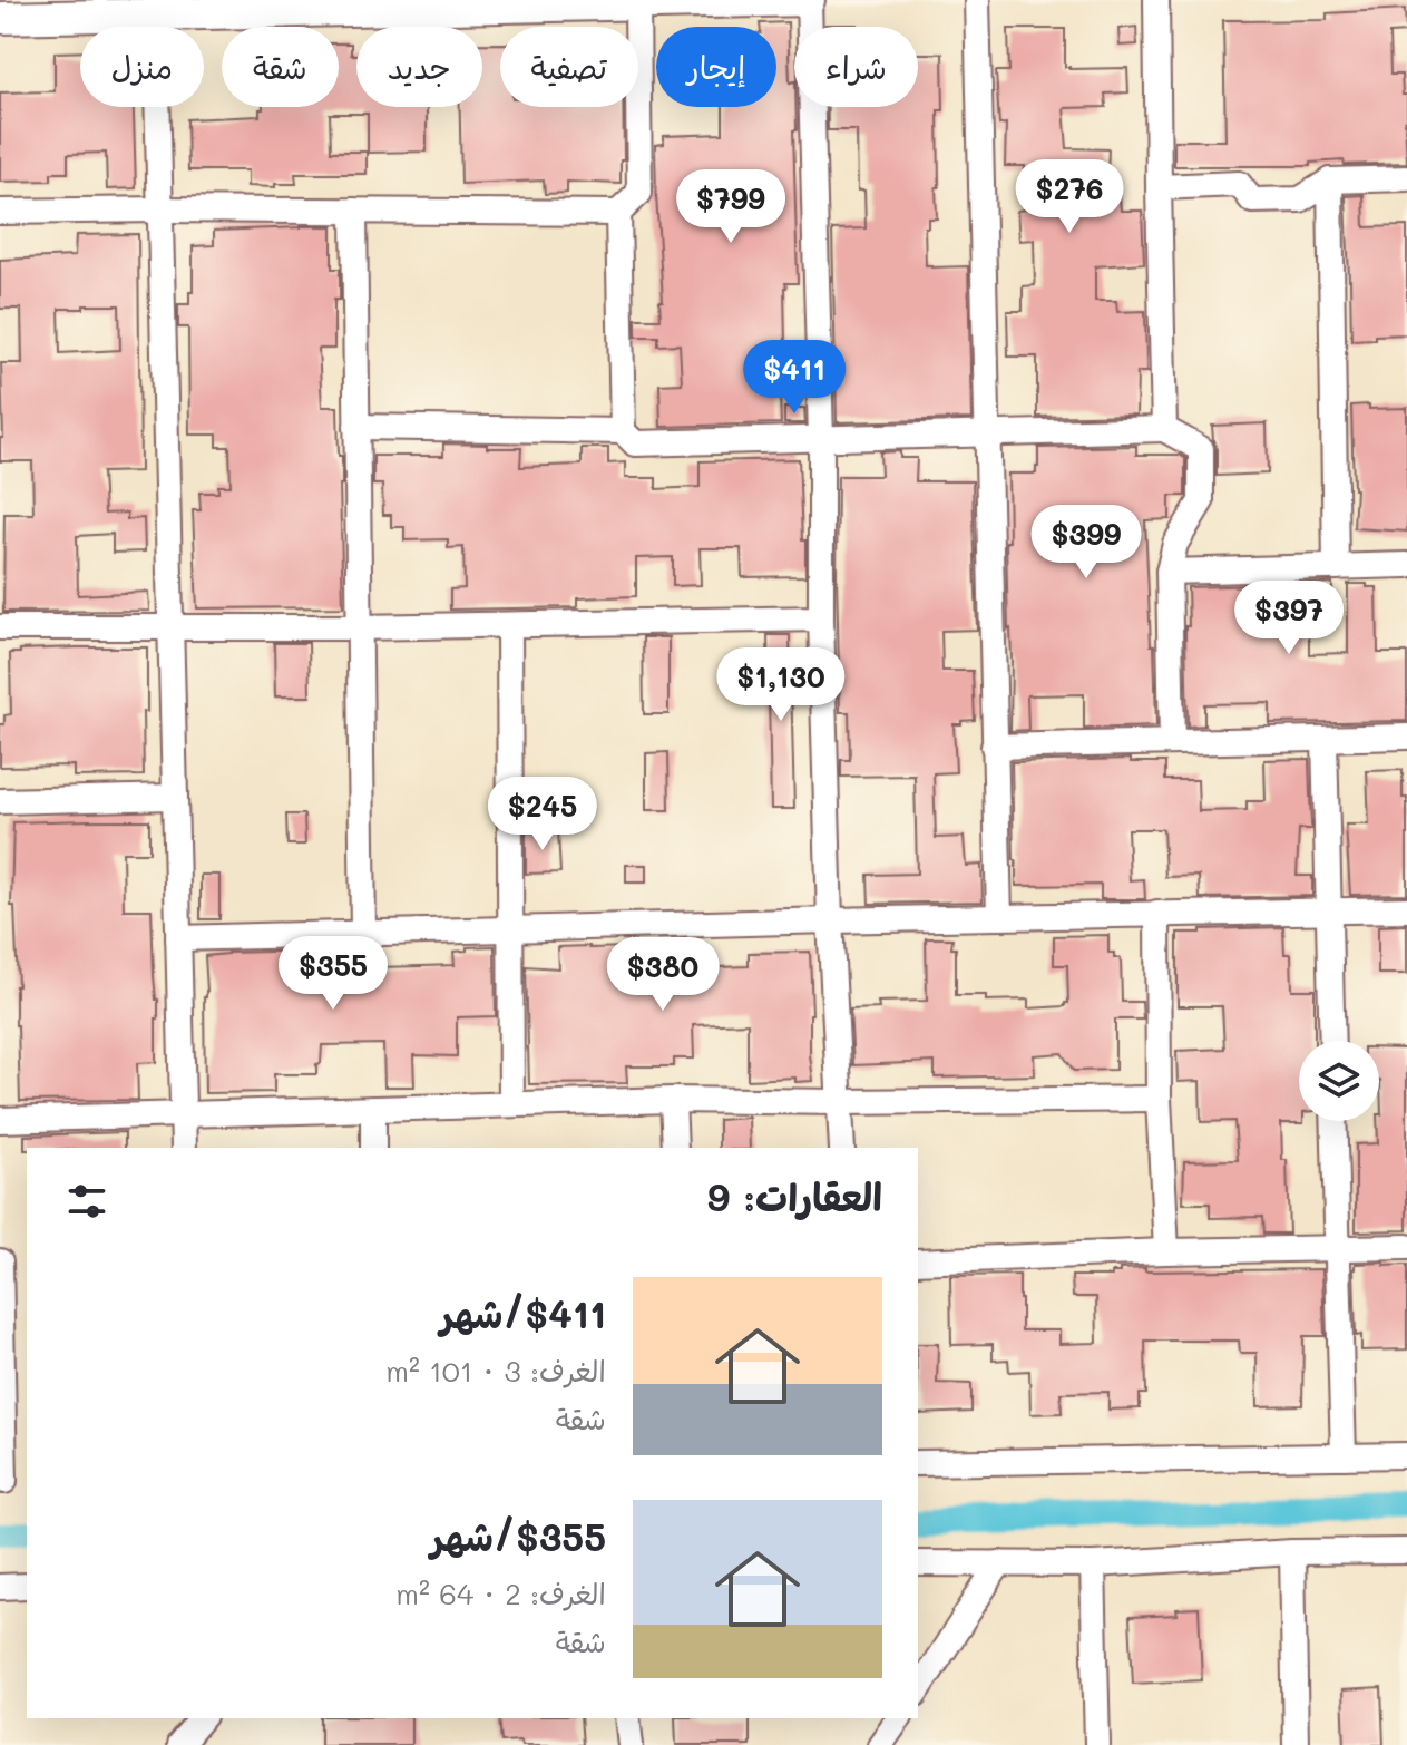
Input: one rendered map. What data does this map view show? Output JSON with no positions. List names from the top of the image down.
{
  "page": {
    "chip": [
      "شراء",
      "إيجار",
      "تصفية",
      "جديد",
      "شقة",
      "منزل"
    ],
    "price": [
      "$276",
      "$799",
      "$411",
      "$399",
      "$397",
      "$1,130",
      "$245",
      "$355",
      "$380"
    ],
    "heading": "العقارات: 9",
    "list": [
      {
        "name": "$411/شهر",
        "note": "الغرف: 3 · 101 m² · شقة"
      },
      {
        "name": "$355/شهر",
        "note": "الغرف: 2 · 64 m² · شقة"
      }
    ]
  }
}
